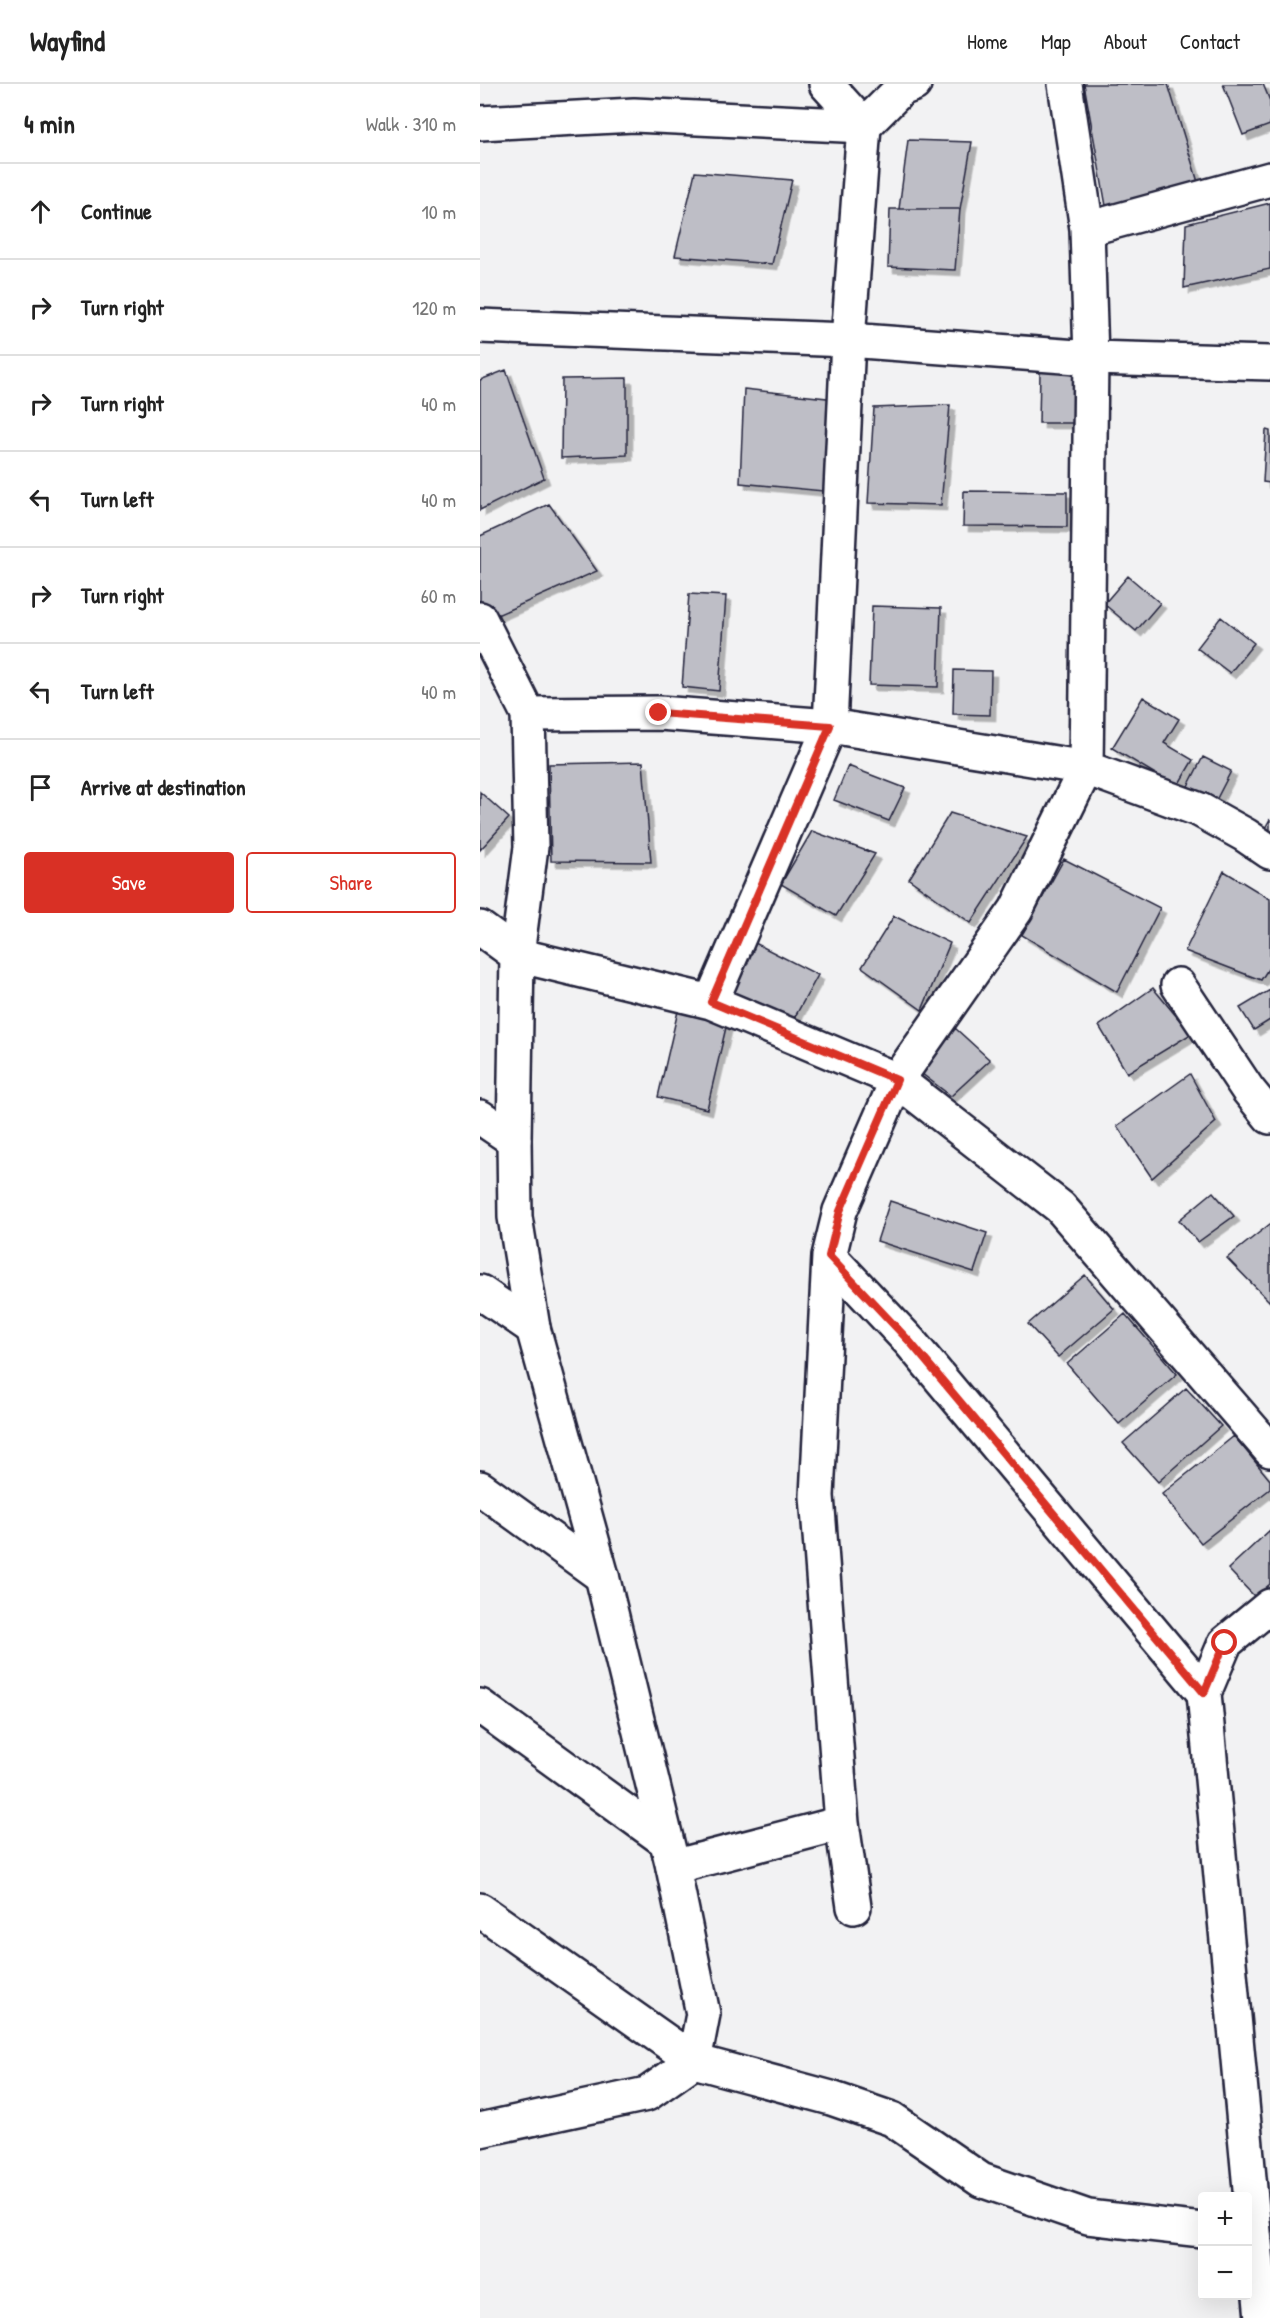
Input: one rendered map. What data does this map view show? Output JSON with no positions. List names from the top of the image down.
{
  "page": {
    "header": "Wayfind",
    "nav": [
      "Home",
      "Map",
      "About",
      "Contact"
    ],
    "heading": ["4 min", "Walk · 310 m"],
    "list": [
      ["Continue", "10 m"],
      ["Turn right", "120 m"],
      ["Turn right", "40 m"],
      ["Turn left", "40 m"],
      ["Turn right", "60 m"],
      ["Turn left", "40 m"],
      "Arrive at destination"
    ],
    "buttons": ["Save", "Share"],
    "map_buttons": ["+", "−"]
  }
}
